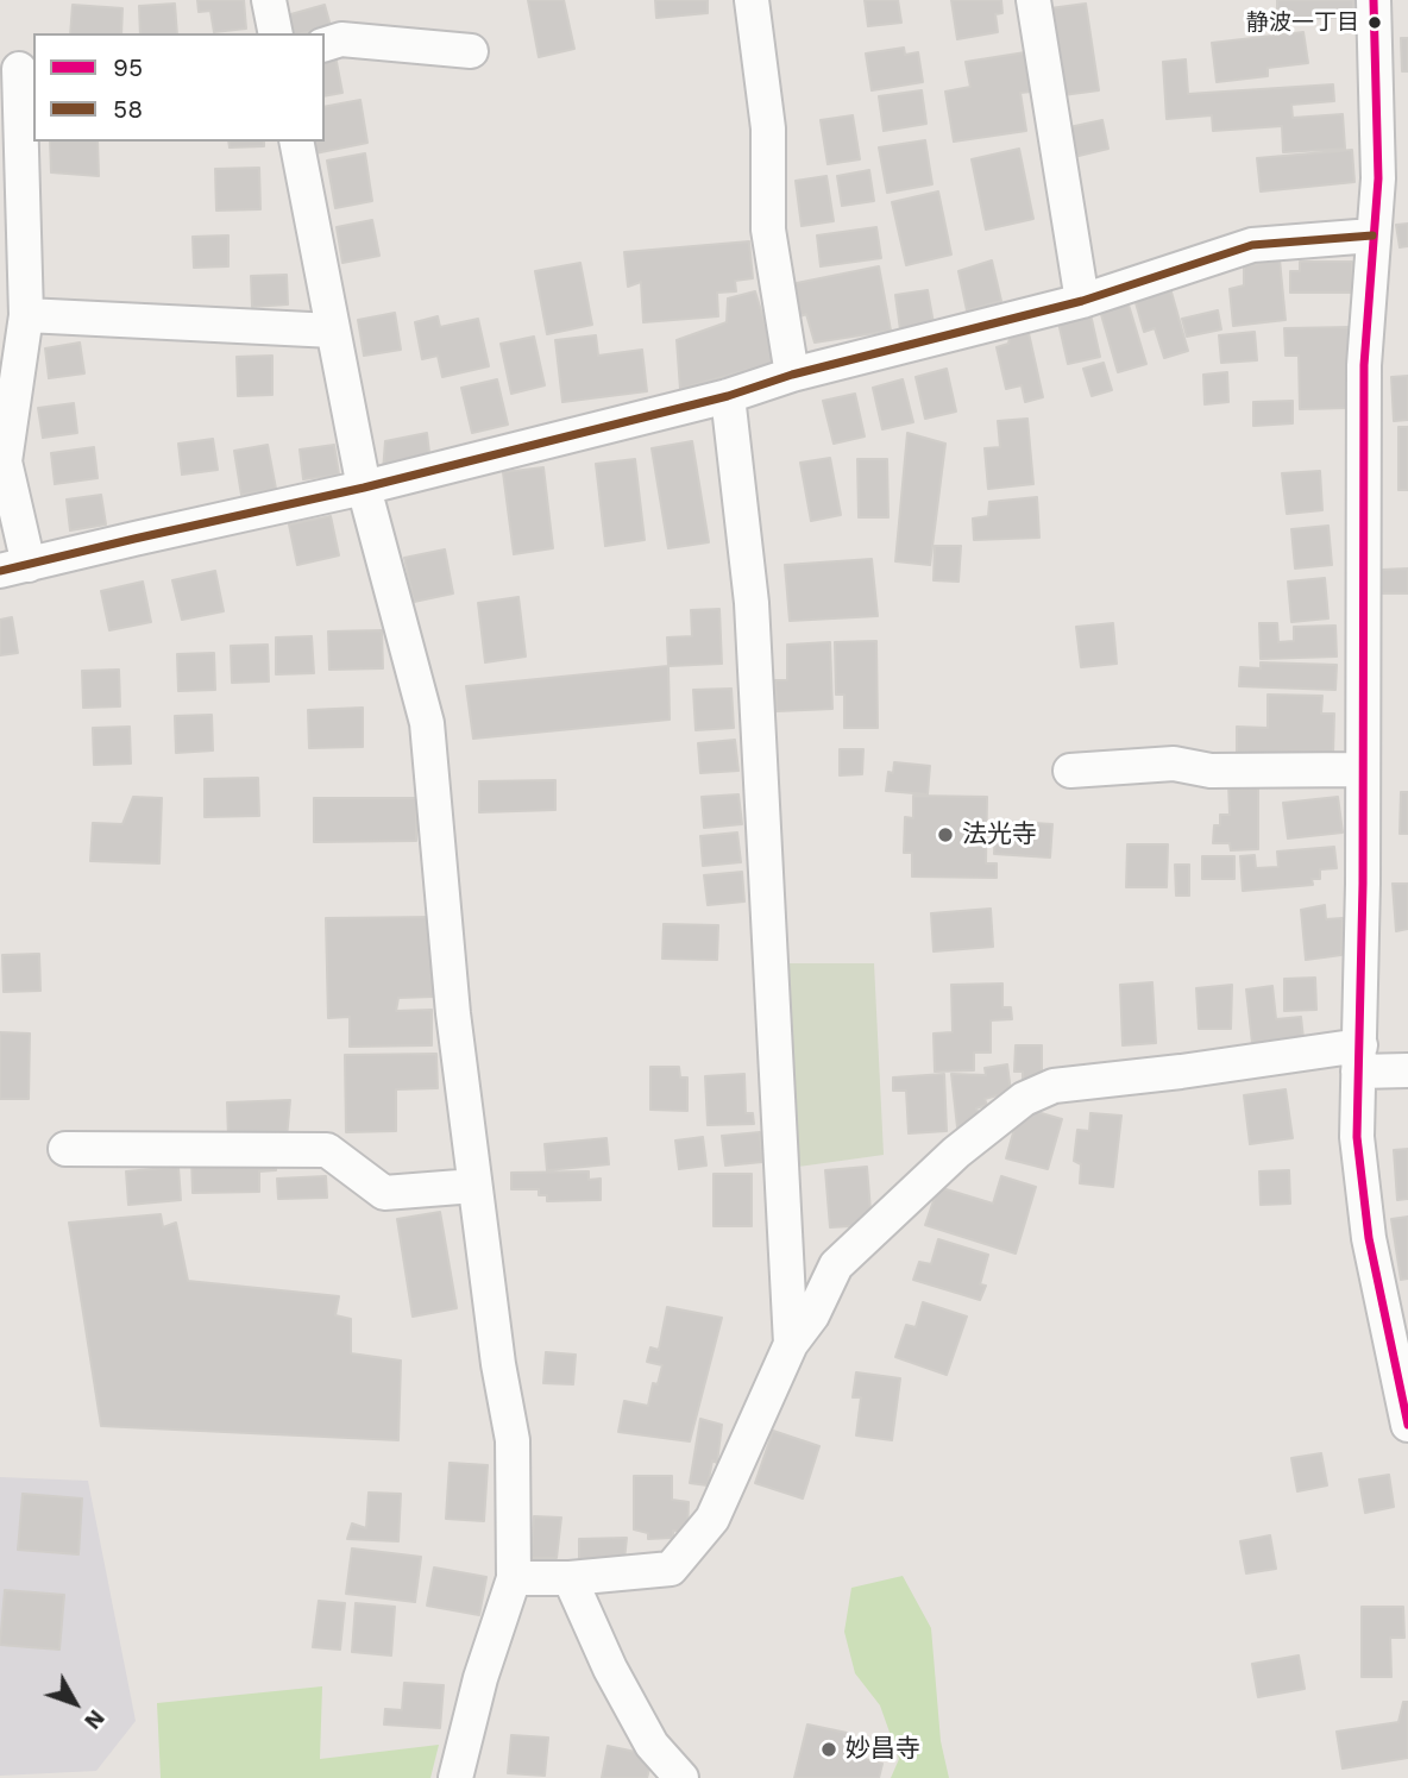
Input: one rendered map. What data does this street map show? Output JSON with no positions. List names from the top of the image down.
{
  "places": ["静波一丁目", "法光寺", "妙昌寺"],
  "lines": ["transit line 95", "transit line 58"],
  "legend": ["95", "58"],
  "north": "bottom right"
}
